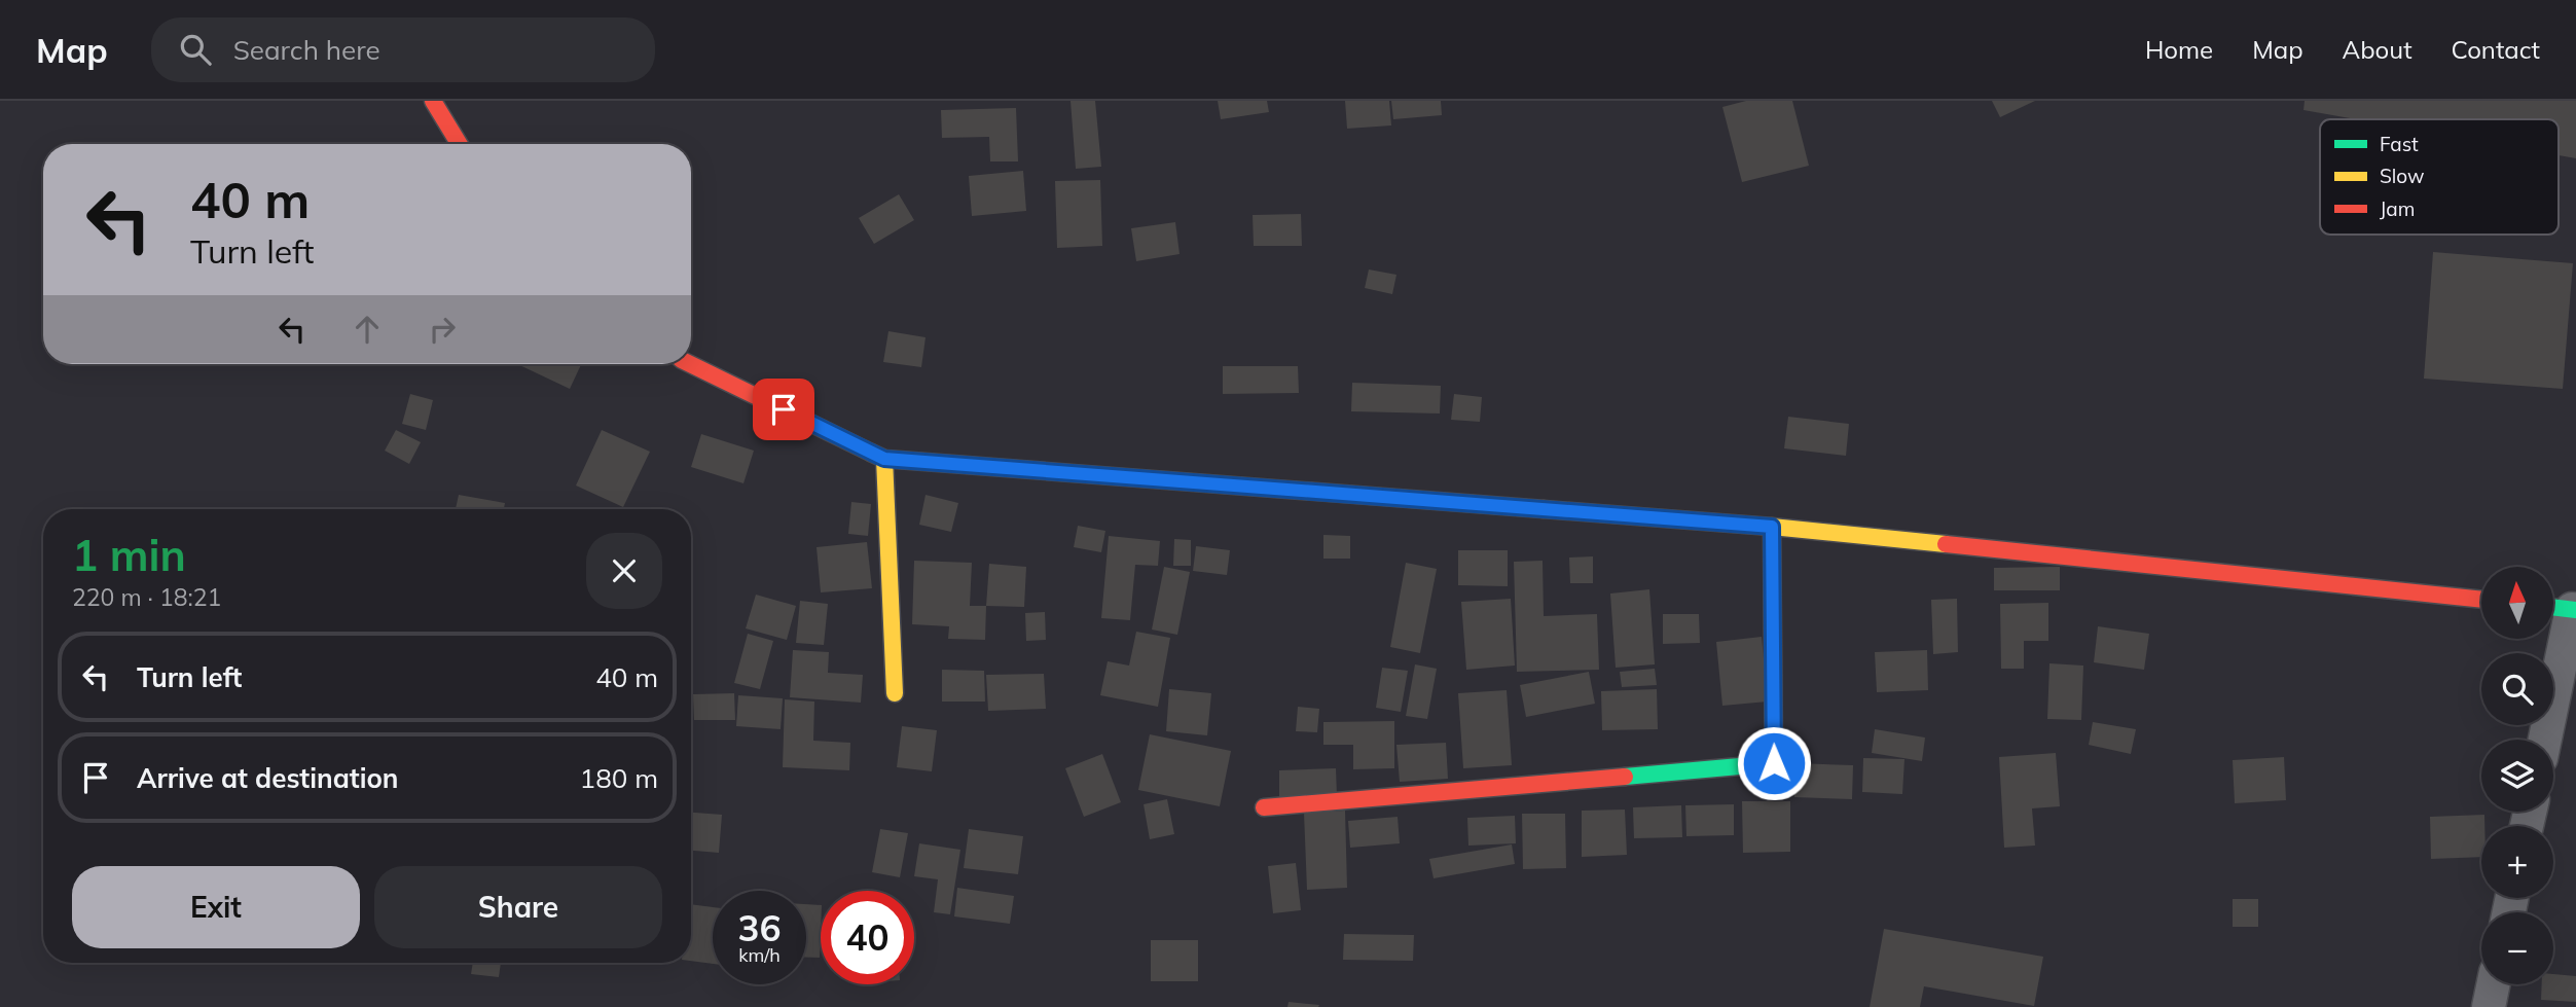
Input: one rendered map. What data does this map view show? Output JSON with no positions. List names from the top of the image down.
{
  "legend": ["Fast", "Slow", "Jam"],
  "north": "top",
  "page": {
    "header": "Map",
    "search": "Search here",
    "nav": [
      "Home",
      "Map",
      "About",
      "Contact"
    ],
    "turn": ["40 m", "Turn left"],
    "heading": ["1 min", "220 m · 18:21"],
    "map_buttons": ["+", "−"],
    "list": [
      {
        "name": "Turn left",
        "value": "40 m"
      },
      {
        "name": "Arrive at destination",
        "value": "180 m"
      }
    ],
    "buttons": ["Exit", "Share"],
    "speed": "36 km/h",
    "limit": "40"
  }
}
